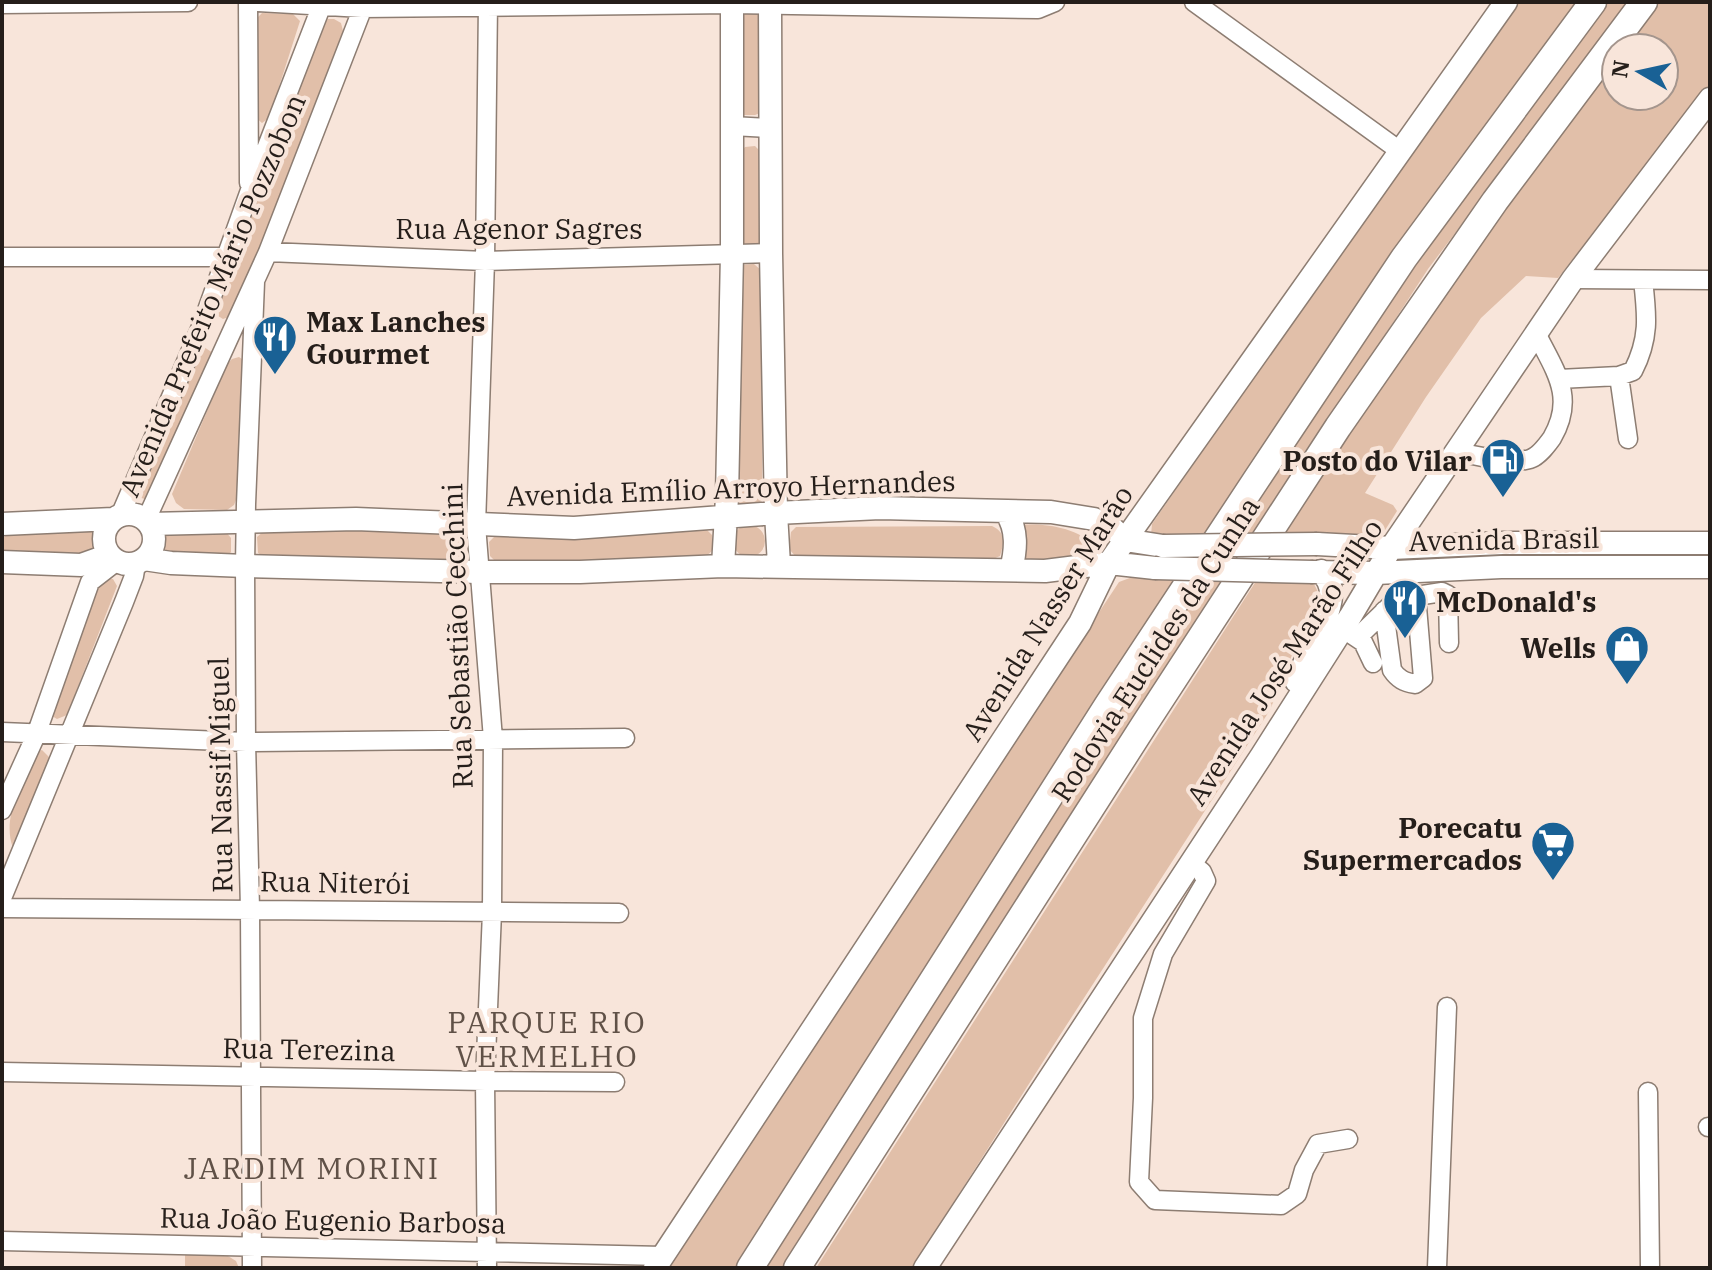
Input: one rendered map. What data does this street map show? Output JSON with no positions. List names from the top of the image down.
{
  "streets": {
    "highway": ["Rodovia Euclides da Cunha"],
    "main road": [
      "Avenida Emílio Arroyo Hernandes",
      "Avenida Brasil",
      "Avenida Nasser Marão",
      "Avenida José Marão Filho"
    ],
    "street": [
      "Rua Agenor Sagres",
      "Avenida Prefeito Mário Pozzobon",
      "Rua Sebastião Cecchini",
      "Rua Nassif Miguel",
      "Rua Niterói",
      "Rua Terezina",
      "Rua João Eugenio Barbosa"
    ]
  },
  "crossings": [
    ["Rua Agenor Sagres", "Avenida Prefeito Mário Pozzobon"],
    ["Rua Agenor Sagres", "Rua Sebastião Cecchini"],
    ["Avenida Prefeito Mário Pozzobon", "Avenida Emílio Arroyo Hernandes"],
    ["Avenida Prefeito Mário Pozzobon", "Rua Nassif Miguel"],
    ["Avenida Emílio Arroyo Hernandes", "Avenida Brasil"],
    ["Avenida Emílio Arroyo Hernandes", "Avenida Nasser Marão"],
    ["Avenida Emílio Arroyo Hernandes", "Rua Sebastião Cecchini"],
    ["Avenida Emílio Arroyo Hernandes", "Rua Nassif Miguel"],
    ["Avenida Brasil", "Avenida Nasser Marão"],
    ["Avenida Brasil", "Avenida José Marão Filho"],
    ["Avenida Nasser Marão", "Rua João Eugenio Barbosa"],
    ["Rua Sebastião Cecchini", "Rua Niterói"],
    ["Rua Sebastião Cecchini", "Rua Terezina"],
    ["Rua Sebastião Cecchini", "Rua João Eugenio Barbosa"],
    ["Rua Nassif Miguel", "Rua Niterói"],
    ["Rua Nassif Miguel", "Rua Terezina"],
    ["Rua Nassif Miguel", "Rua João Eugenio Barbosa"]
  ],
  "districts": ["PARQUE RIO VERMELHO", "JARDIM MORINI"],
  "places": {
    "restaurant": ["Max Lanches Gourmet", "McDonald's"],
    "fuel station": ["Posto do Vilar"],
    "shop": ["Wells"],
    "supermarket": ["Porecatu Supermercados"]
  },
  "north": "left"
}
